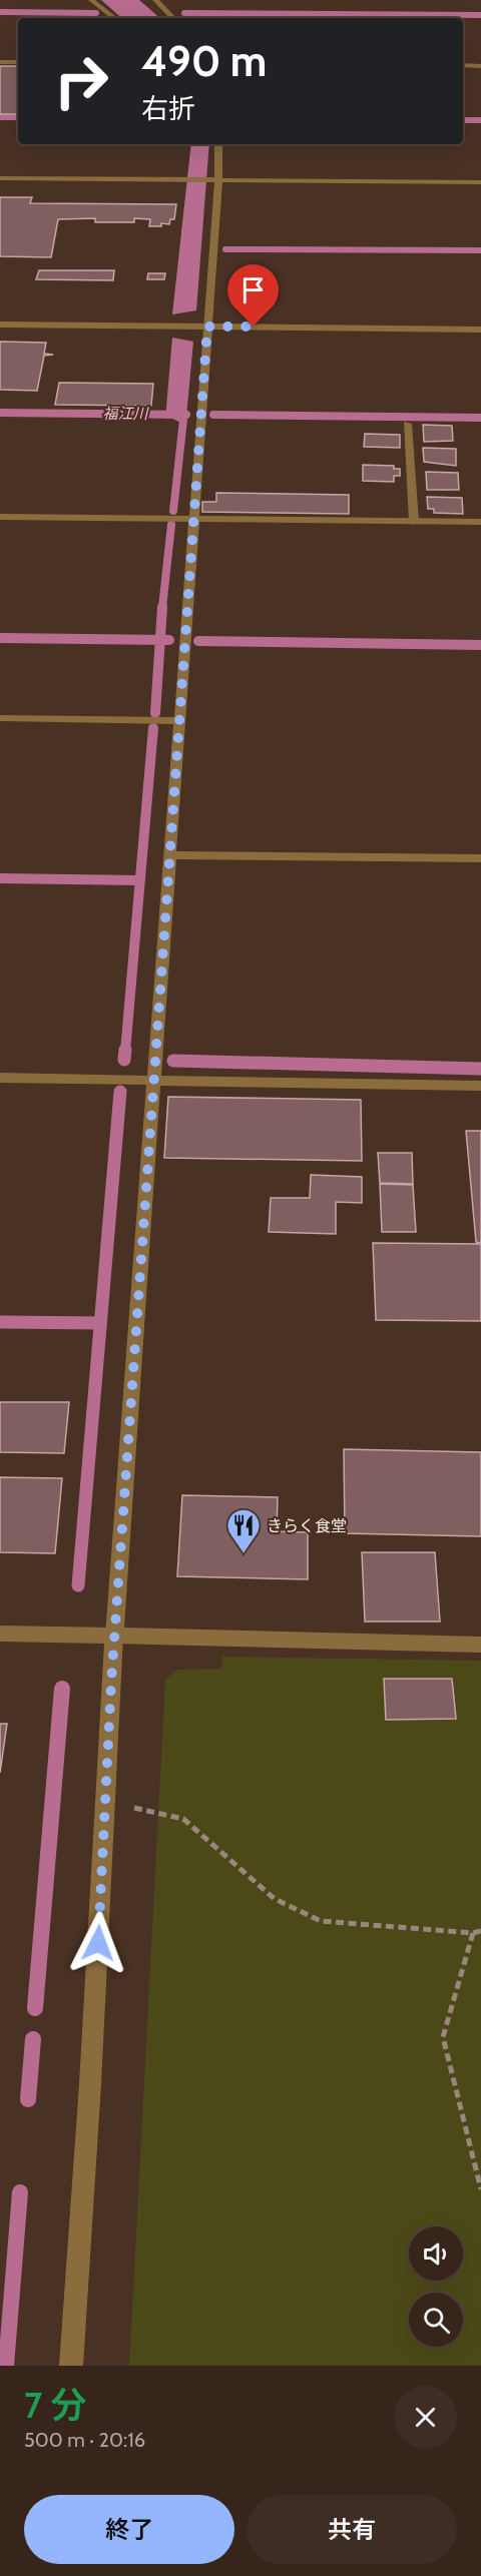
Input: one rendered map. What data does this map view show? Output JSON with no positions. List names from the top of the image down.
{
  "water": ["福江川"],
  "places": {
    "restaurant": ["きらく食堂"]
  },
  "page": {
    "turn": ["490 m", "右折"],
    "heading": ["7 分", "500 m · 20:16"],
    "buttons": ["終了", "共有"]
  }
}
